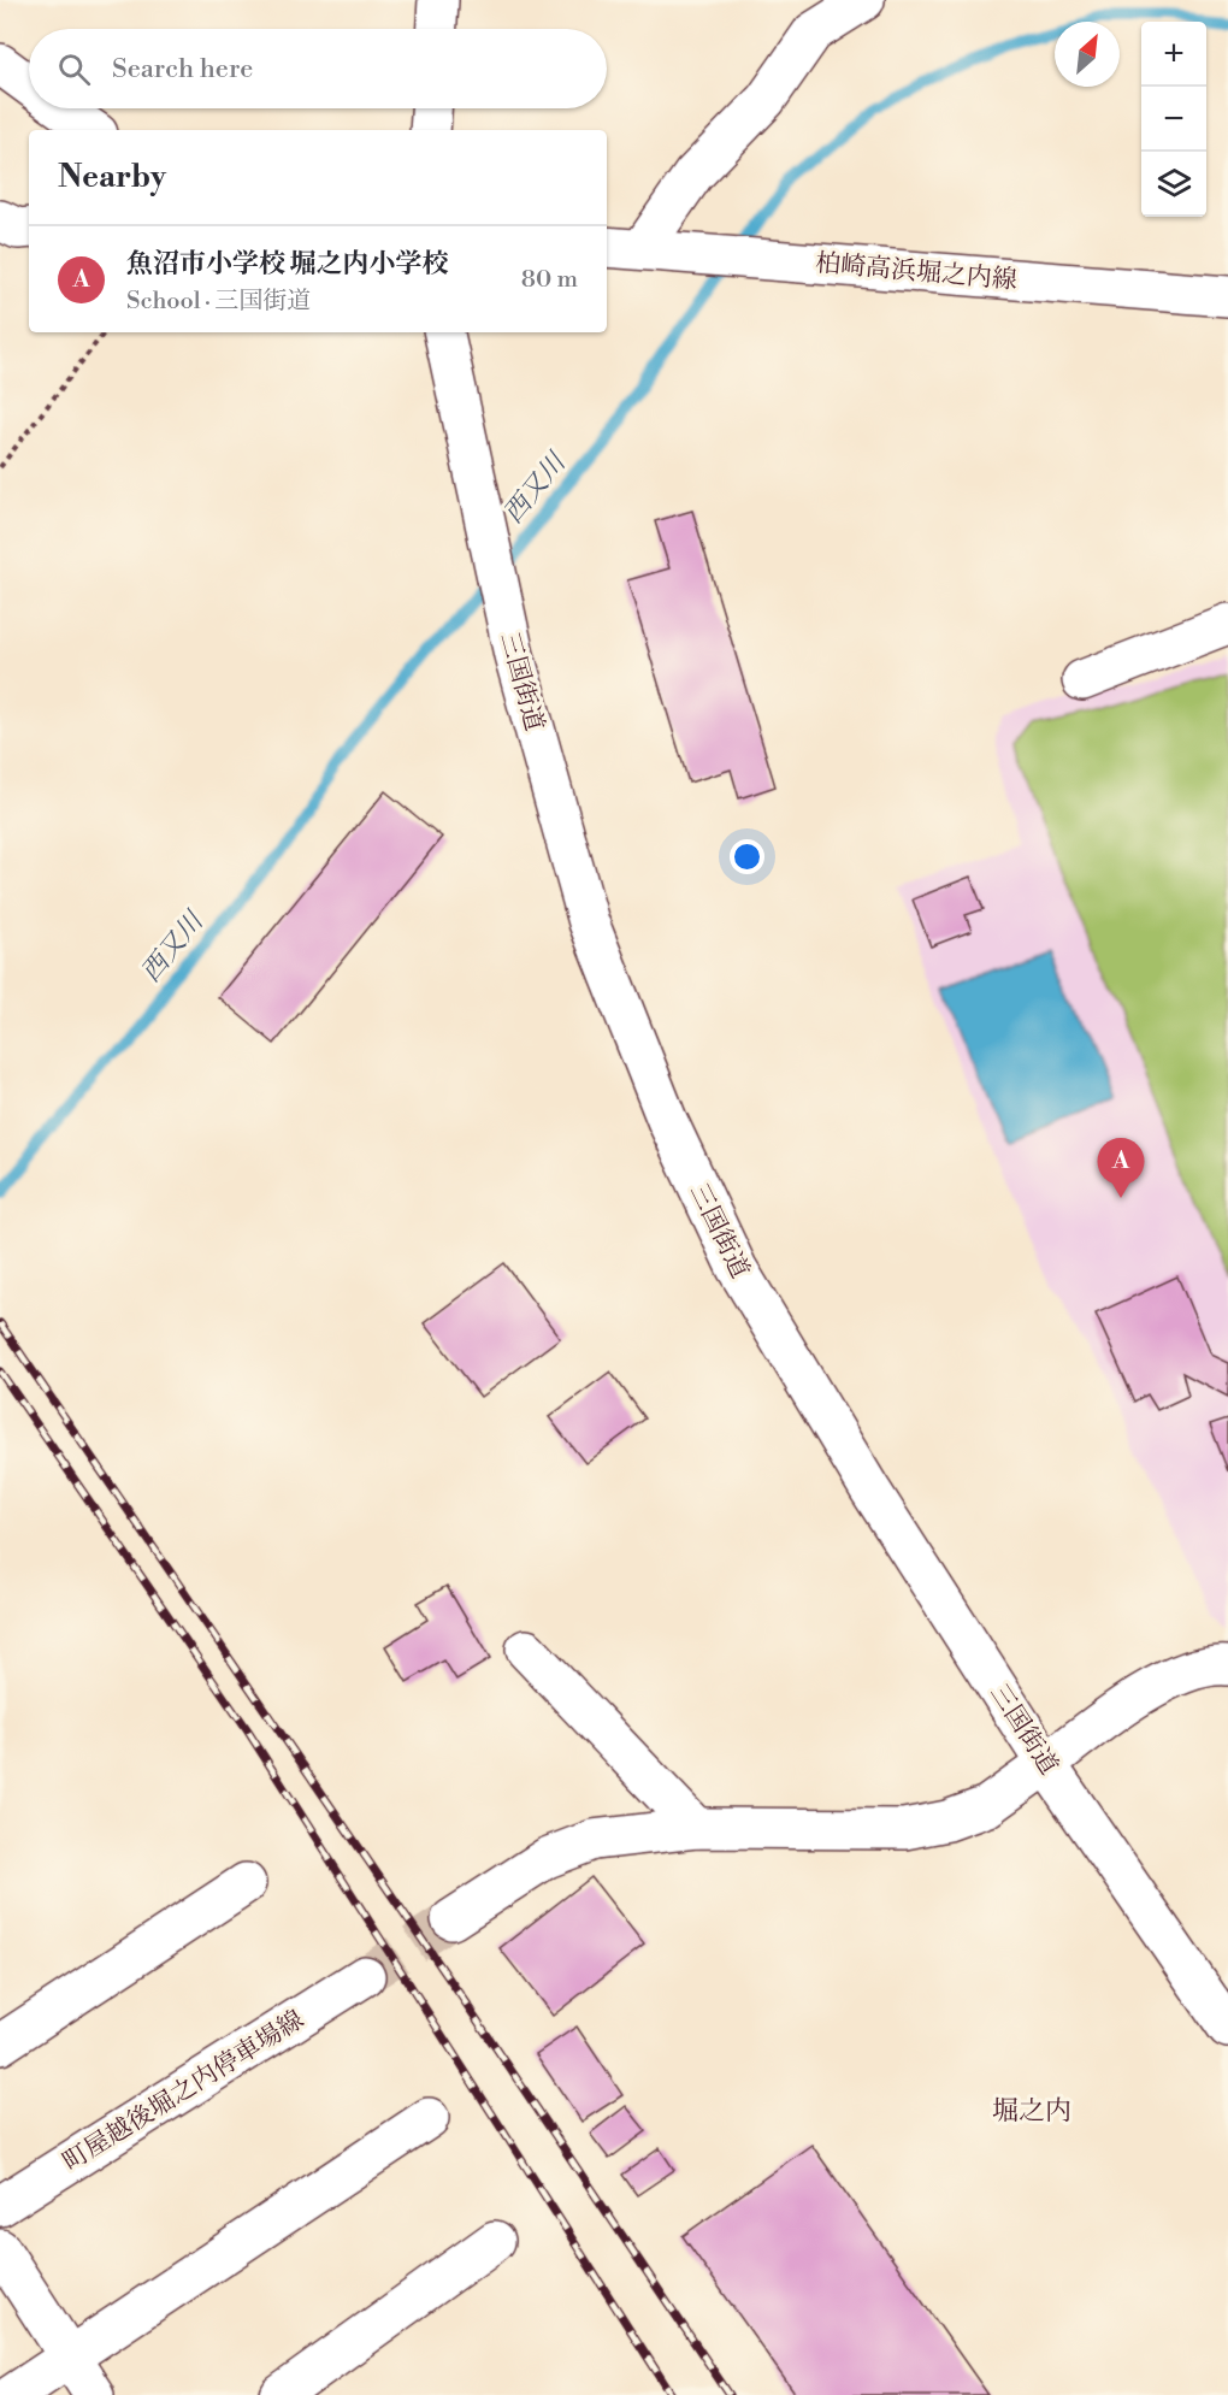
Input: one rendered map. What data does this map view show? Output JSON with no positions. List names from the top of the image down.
{
  "streets": {
    "main road": ["柏崎高浜堀之内線", "三国街道", "町屋越後堀之内停車場線"]
  },
  "districts": ["堀之内"],
  "water": ["西又川"],
  "north": "top right",
  "page": {
    "map_buttons": ["+", "−"],
    "search": "Search here",
    "heading": "Nearby",
    "list": [
      {
        "mark": "A",
        "name": "魚沼市小学校 堀之内小学校",
        "note": "School · 三国街道",
        "value": "80 m"
      }
    ],
    "pins": "A"
  }
}
